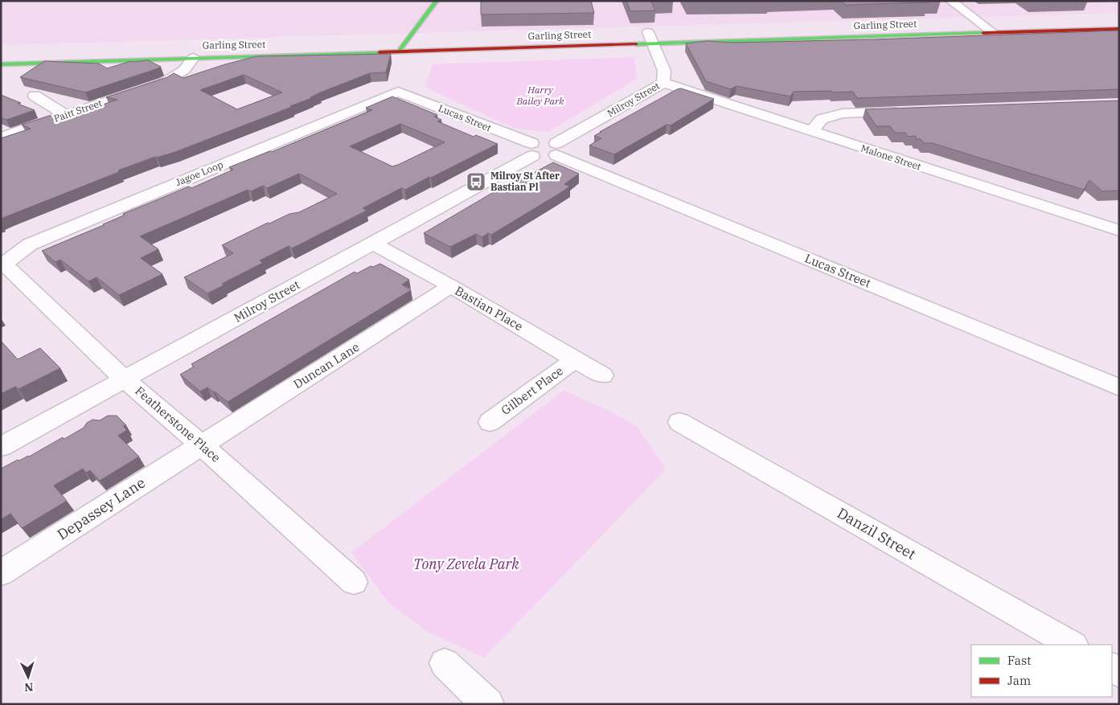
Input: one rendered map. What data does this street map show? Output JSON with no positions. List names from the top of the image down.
{
  "streets": {
    "street": [
      "Garling Street",
      "Milroy Street",
      "Paitt Street",
      "Lucas Street",
      "Malone Street",
      "Jagoe Loop",
      "Bastian Place",
      "Duncan Lane",
      "Gilbert Place",
      "Featherstone Place",
      "Depassey Lane",
      "Danzil Street"
    ]
  },
  "crossings": [
    ["Garling Street", "Milroy Street"],
    ["Garling Street", "Paitt Street"],
    ["Milroy Street", "Lucas Street"],
    ["Milroy Street", "Malone Street"],
    ["Milroy Street", "Bastian Place"],
    ["Milroy Street", "Featherstone Place"],
    ["Lucas Street", "Jagoe Loop"],
    ["Jagoe Loop", "Featherstone Place"],
    ["Bastian Place", "Duncan Lane"],
    ["Bastian Place", "Gilbert Place"],
    ["Duncan Lane", "Featherstone Place"],
    ["Duncan Lane", "Depassey Lane"],
    ["Featherstone Place", "Depassey Lane"]
  ],
  "parks": ["Harry Bailey Park", "Tony Zevela Park"],
  "places": {
    "bus stop": ["Milroy St After Bastian Pl"]
  },
  "legend": ["Fast", "Jam"],
  "north": "bottom"
}
